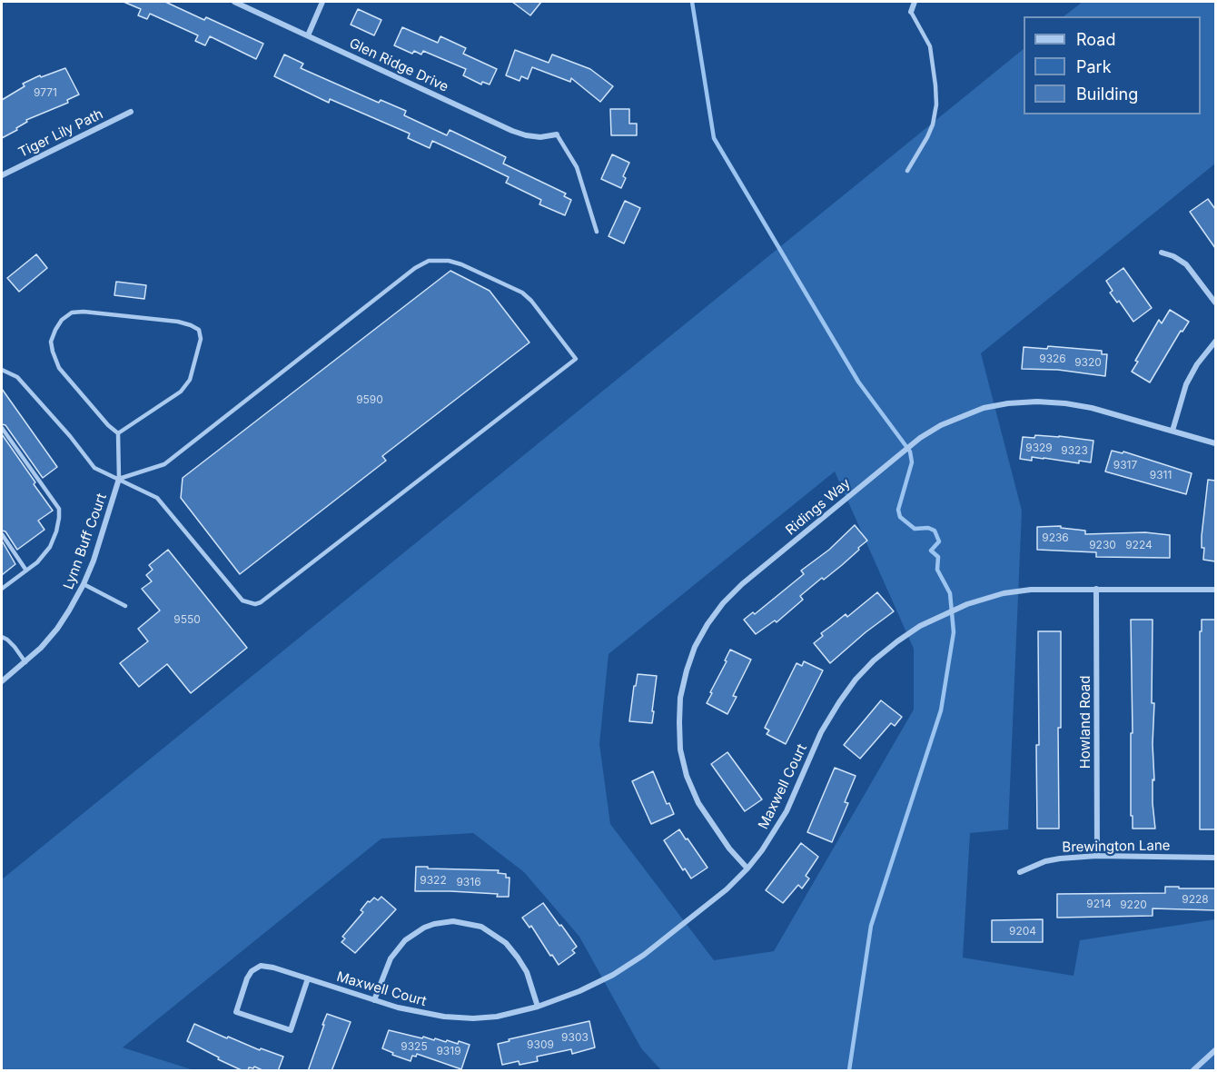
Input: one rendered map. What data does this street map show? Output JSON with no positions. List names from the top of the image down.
{
  "streets": {
    "street": [
      "Glen Ridge Drive",
      "Tiger Lily Path",
      "Ridings Way",
      "Lynn Buff Court",
      "Howland Road",
      "Maxwell Court",
      "Brewington Lane"
    ]
  },
  "crossings": [
    ["Ridings Way", "Maxwell Court"],
    ["Howland Road", "Maxwell Court"],
    ["Howland Road", "Brewington Lane"]
  ],
  "house_numbers": [
    "9771",
    "9326",
    "9320",
    "9590",
    "9329",
    "9323",
    "9317",
    "9311",
    "9236",
    "9230",
    "9224",
    "9550",
    "9322",
    "9316",
    "9228",
    "9214",
    "9220",
    "9204",
    "9303",
    "9309",
    "9325",
    "9319"
  ],
  "legend": ["Road", "Park", "Building"]
}
